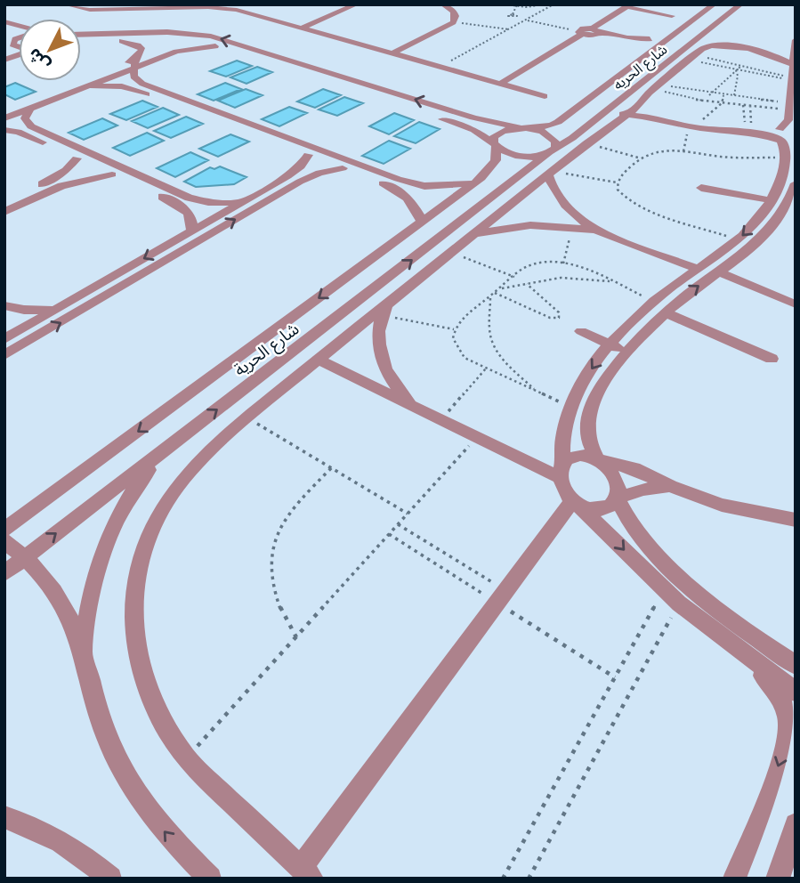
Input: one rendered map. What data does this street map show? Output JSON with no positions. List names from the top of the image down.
{
  "streets": {
    "street": ["شارع الحريه", "شارع الحرية"]
  },
  "crossings": [
    ["شارع الحريه", "شارع الحرية"]
  ],
  "north": "bottom left"
}
